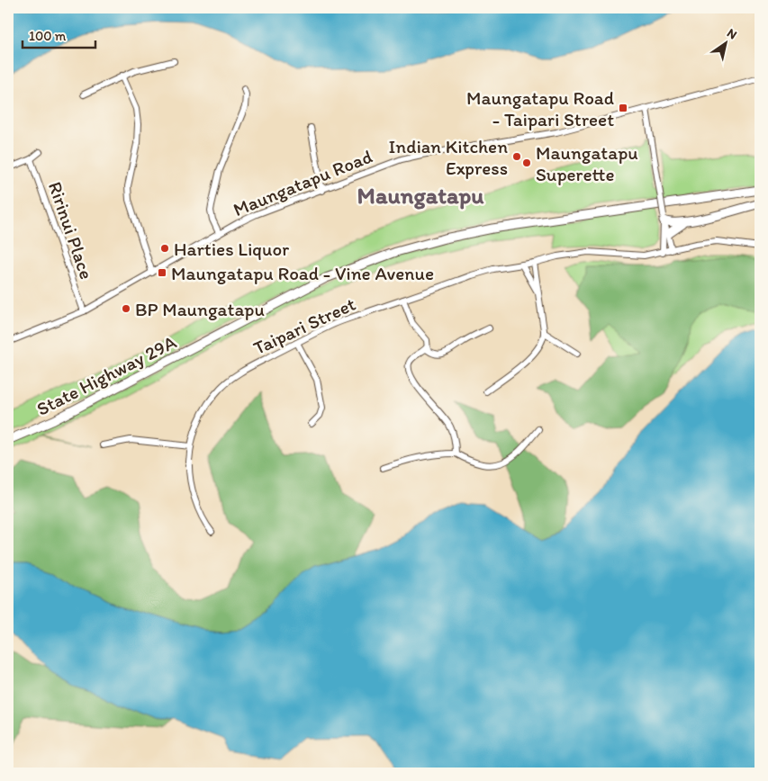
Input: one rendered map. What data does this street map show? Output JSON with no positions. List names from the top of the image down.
{
  "streets": {
    "highway": ["State Highway 29A"],
    "street": ["Maungatapu Road", "Ririnui Place", "Taipari Street"]
  },
  "crossings": [
    ["Maungatapu Road", "Ririnui Place"]
  ],
  "districts": ["Maungatapu"],
  "places": {
    "transit": ["Maungatapu Road - Taipari Street", "Maungatapu Road - Vine Avenue"],
    "other": [
      "Indian Kitchen Express",
      "Maungatapu Superette",
      "Harties Liquor",
      "BP Maungatapu"
    ]
  },
  "scale_bar": "100 m",
  "north": "top right"
}
